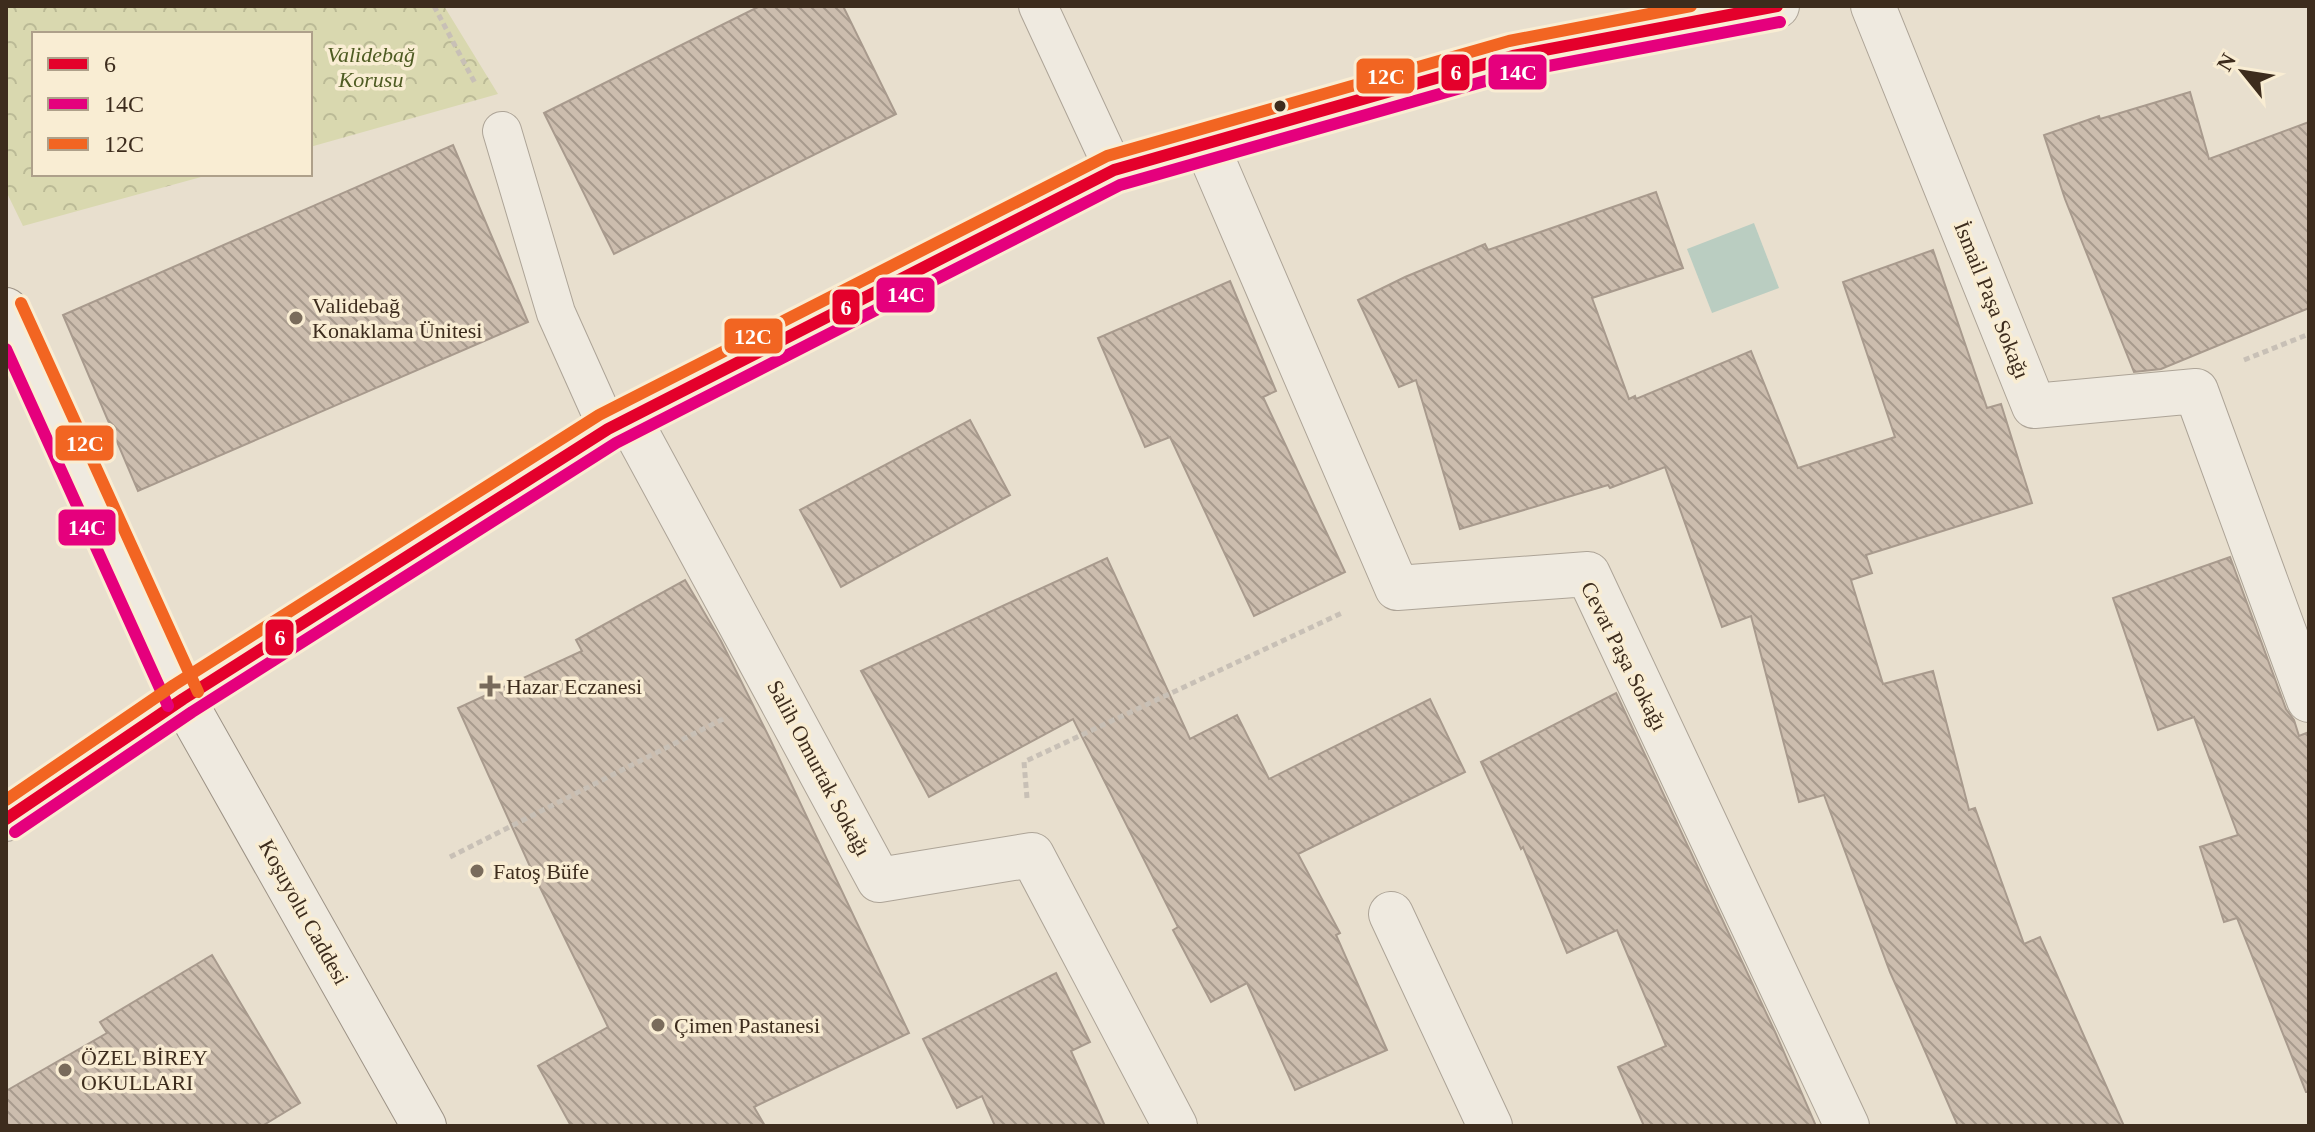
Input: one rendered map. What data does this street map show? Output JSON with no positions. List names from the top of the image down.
{
  "streets": {
    "street": [
      "İsmail Paşa Sokağı",
      "Cevat Paşa Sokağı",
      "Salih Omurtak Sokağı",
      "Koşuyolu Caddesi"
    ]
  },
  "parks": ["Validebağ Korusu"],
  "places": {
    "other": [
      "Validebağ Konaklama Ünitesi",
      "Fatoş Büfe",
      "Çimen Pastanesi",
      "ÖZEL BİREY OKULLARI"
    ],
    "health": ["Hazar Eczanesi"]
  },
  "lines": ["transit line 6", "transit line 12C", "transit line 14C"],
  "legend": ["6", "14C", "12C"],
  "north": "top left"
}
